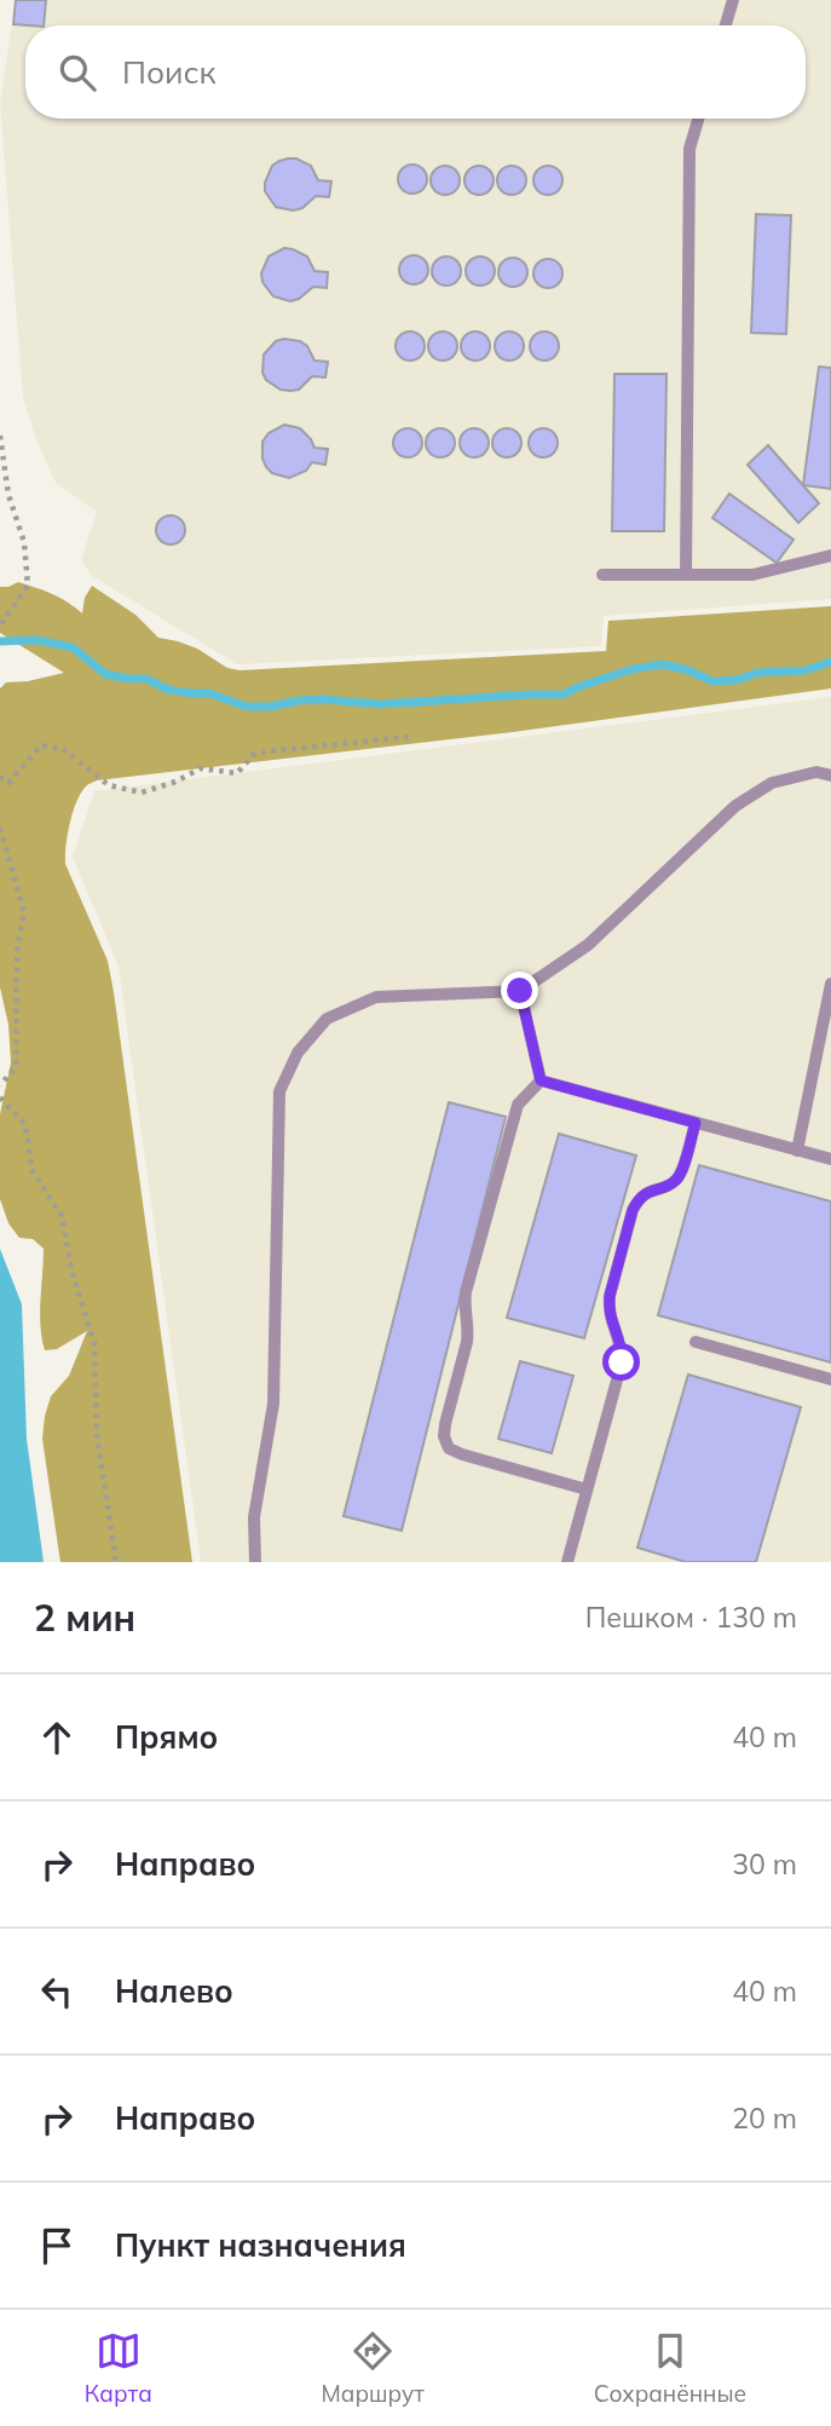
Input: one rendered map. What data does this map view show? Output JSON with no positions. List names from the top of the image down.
{
  "page": {
    "search": "Поиск",
    "heading": ["2 мин", "Пешком · 130 m"],
    "list": [
      ["Прямо", "40 m"],
      ["Направо", "30 m"],
      ["Налево", "40 m"],
      ["Направо", "20 m"],
      "Пункт назначения"
    ],
    "nav": ["Карта", "Маршрут", "Сохранённые"]
  }
}
